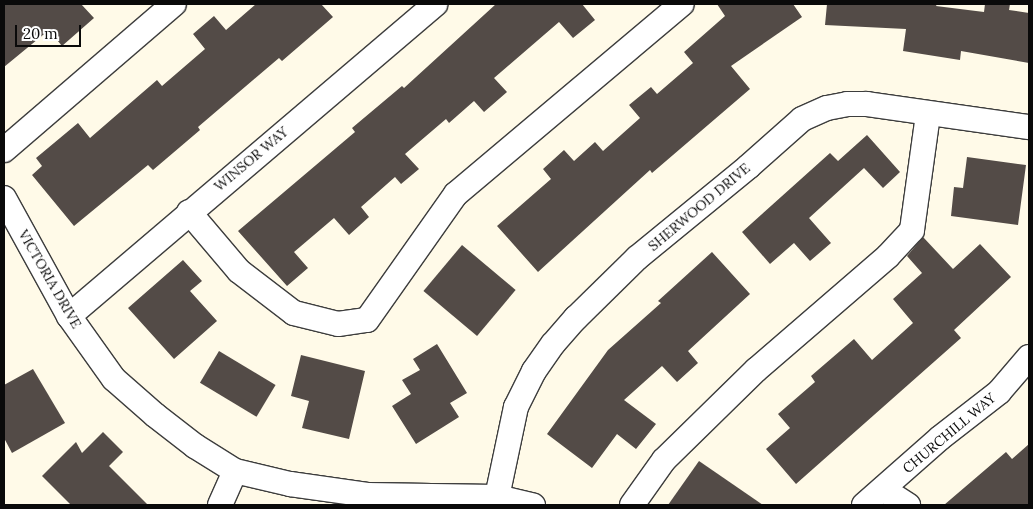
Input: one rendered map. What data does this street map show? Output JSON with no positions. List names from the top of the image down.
{
  "streets": {
    "street": [
      "WINSOR WAY",
      "SHERWOOD DRIVE",
      "VICTORIA DRIVE",
      "CHURCHILL WAY"
    ]
  },
  "crossings": [
    ["WINSOR WAY", "VICTORIA DRIVE"],
    ["SHERWOOD DRIVE", "VICTORIA DRIVE"]
  ],
  "scale_bar": "20 m"
}
